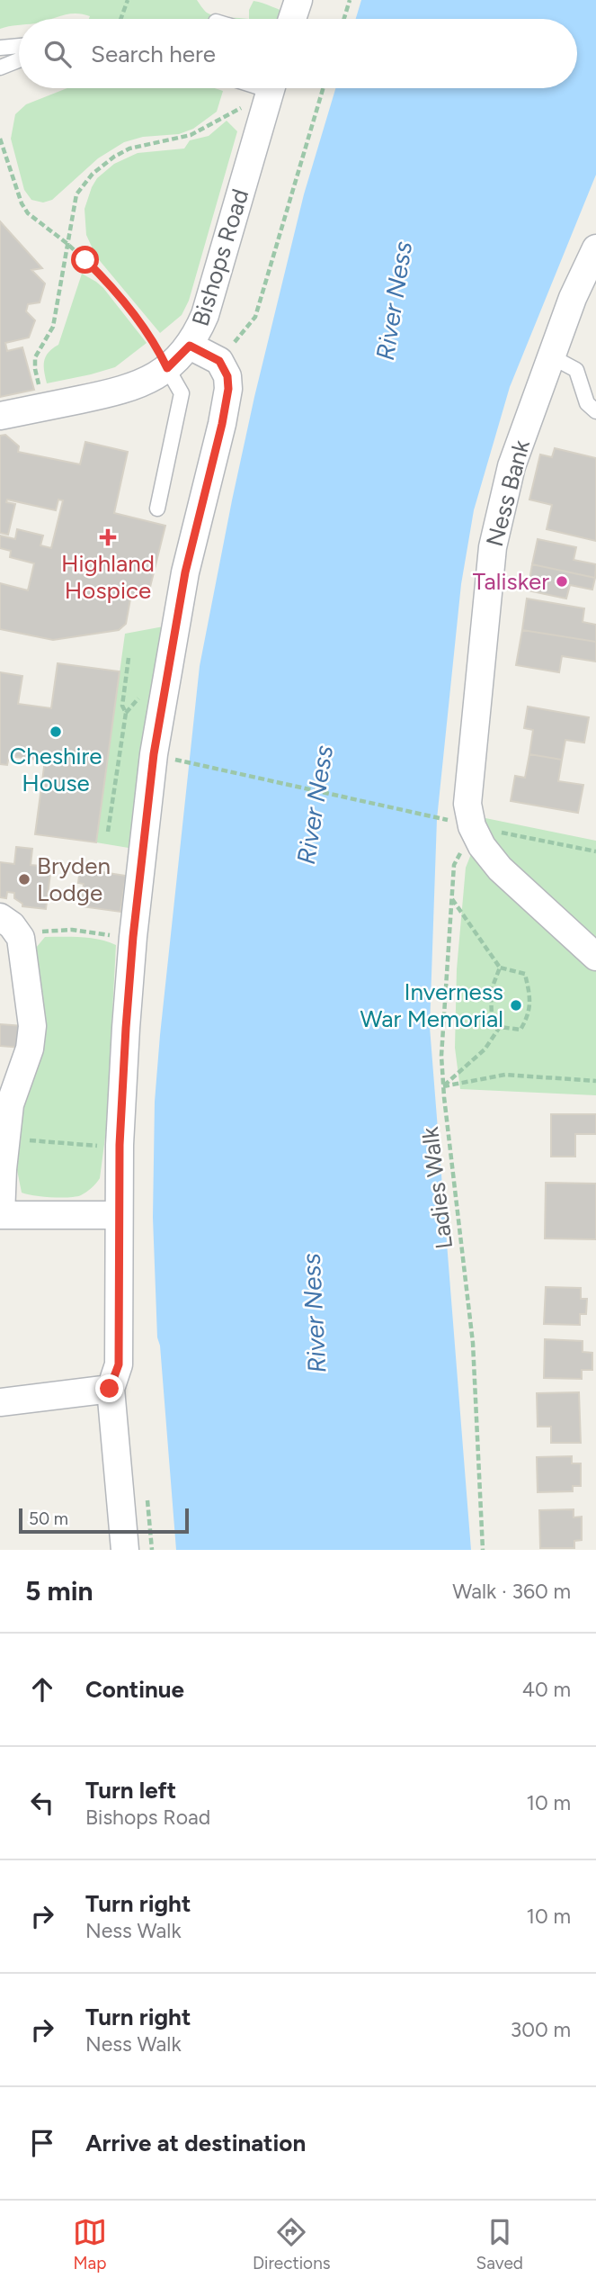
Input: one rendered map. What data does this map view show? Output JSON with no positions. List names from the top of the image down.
{
  "streets": {
    "street": ["Bishops Road", "Ness Bank"],
    "path": ["Ladies Walk"]
  },
  "crossings": [
    ["Ness Bank", "Ladies Walk"]
  ],
  "water": ["River Ness"],
  "places": {
    "health": ["Highland Hospice"],
    "other": [
      "Talisker",
      "Cheshire House",
      "Bryden Lodge",
      "Inverness War Memorial"
    ]
  },
  "scale_bar": "50 m",
  "page": {
    "search": "Search here",
    "scale": "50 m",
    "heading": ["5 min", "Walk · 360 m"],
    "list": [
      ["Continue", "40 m"],
      ["Turn left", "Bishops Road", "10 m"],
      ["Turn right", "Ness Walk", "10 m"],
      ["Turn right", "Ness Walk", "300 m"],
      "Arrive at destination"
    ],
    "nav": ["Map", "Directions", "Saved"]
  }
}
